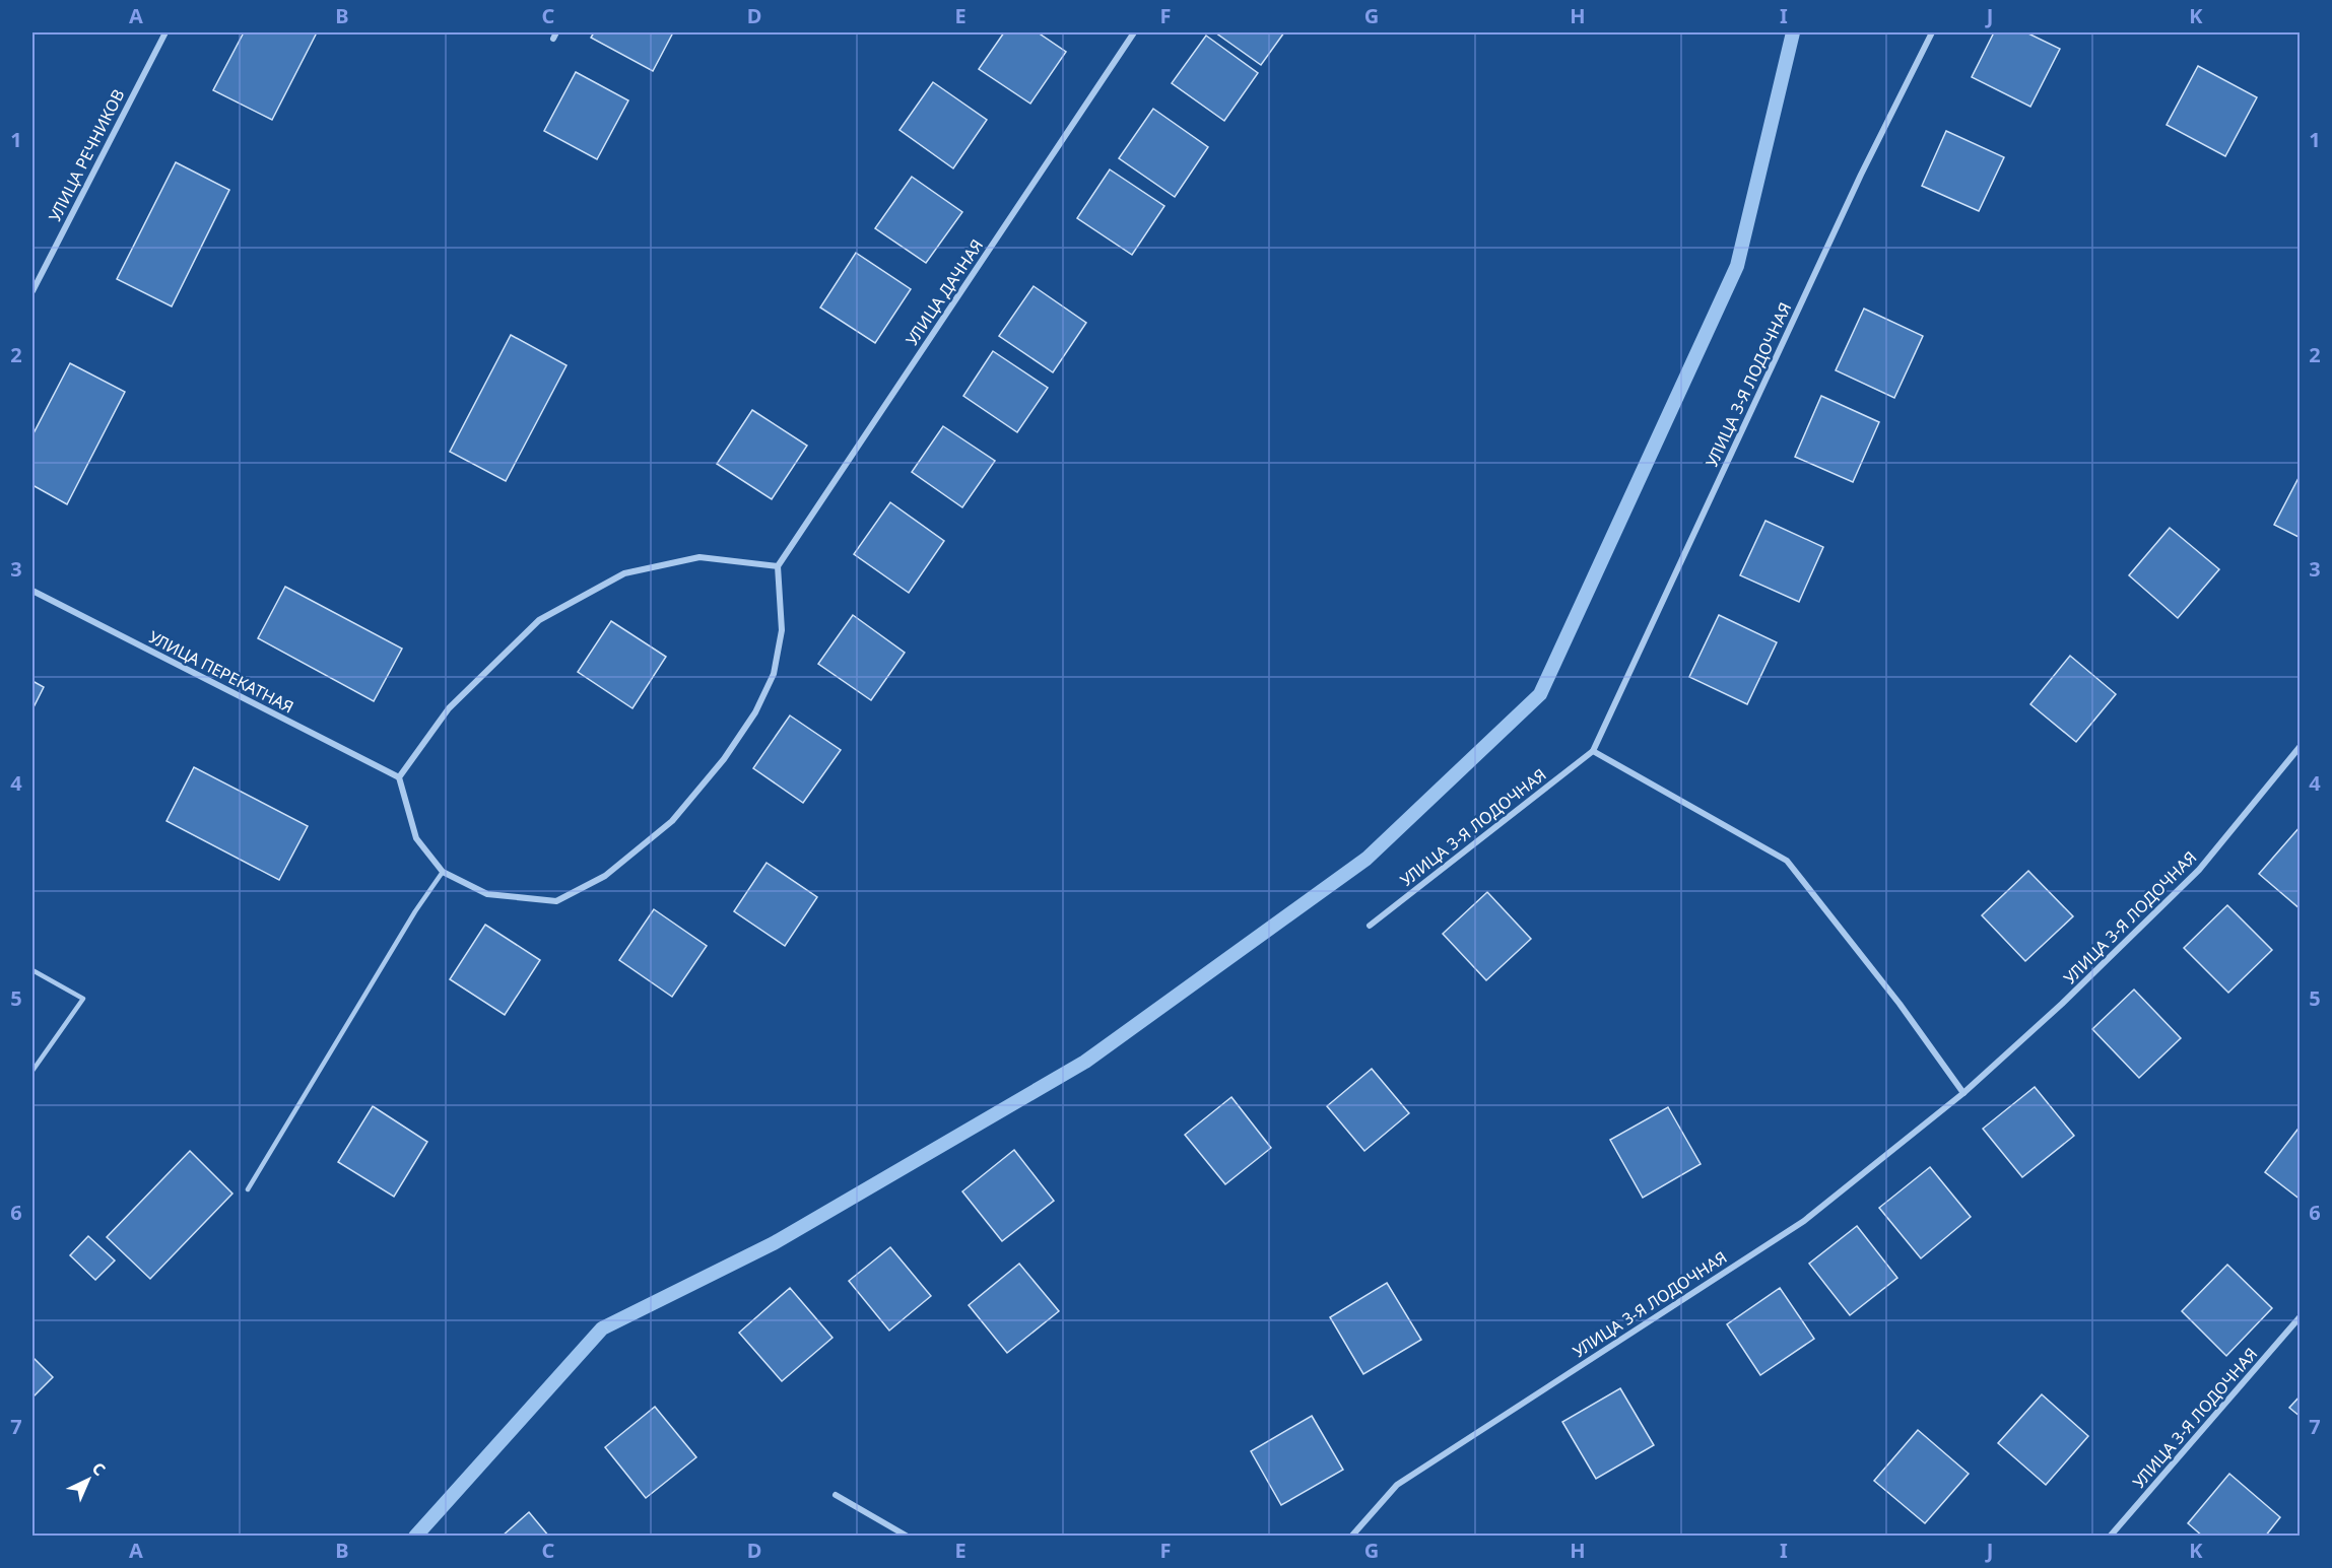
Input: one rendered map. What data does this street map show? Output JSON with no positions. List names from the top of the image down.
{
  "streets": {
    "street": [
      "УЛИЦА РЕЧНИКОВ",
      "УЛИЦА ДАЧНАЯ",
      "УЛИЦА 3-Я ЛОДОЧНАЯ",
      "УЛИЦА ПЕРЕКАТНАЯ"
    ]
  },
  "north": "top right",
  "grid": {
    "columns": [
      "A",
      "B",
      "C",
      "D",
      "E",
      "F",
      "G",
      "H",
      "I",
      "J",
      "K"
    ],
    "rows": [
      "1",
      "2",
      "3",
      "4",
      "5",
      "6",
      "7"
    ]
  }
}
